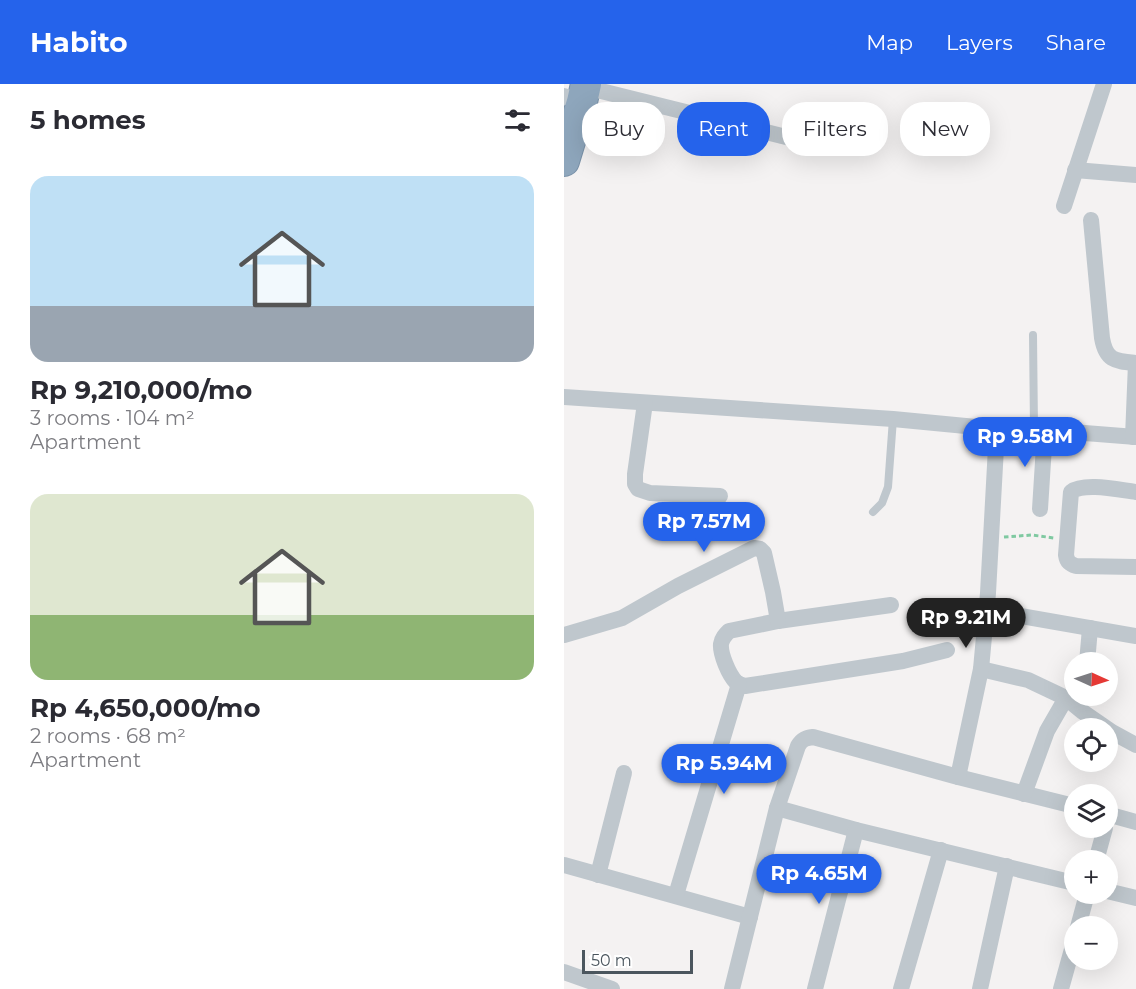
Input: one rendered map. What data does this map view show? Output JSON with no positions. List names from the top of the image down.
{
  "scale_bar": "50 m",
  "north": "right",
  "page": {
    "header": "Habito",
    "nav": ["Map", "Layers", "Share"],
    "heading": "5 homes",
    "chip": [
      "Buy",
      "Rent",
      "Filters",
      "New"
    ],
    "list": [
      {
        "name": "Rp 9,210,000/mo",
        "note": "3 rooms · 104 m² · Apartment"
      },
      {
        "name": "Rp 4,650,000/mo",
        "note": "2 rooms · 68 m² · Apartment"
      }
    ],
    "price": [
      "Rp 9.58M",
      "Rp 7.57M",
      "Rp 9.21M",
      "Rp 5.94M",
      "Rp 4.65M"
    ],
    "map_buttons": ["+", "−"],
    "scale": "50 m"
  }
}
